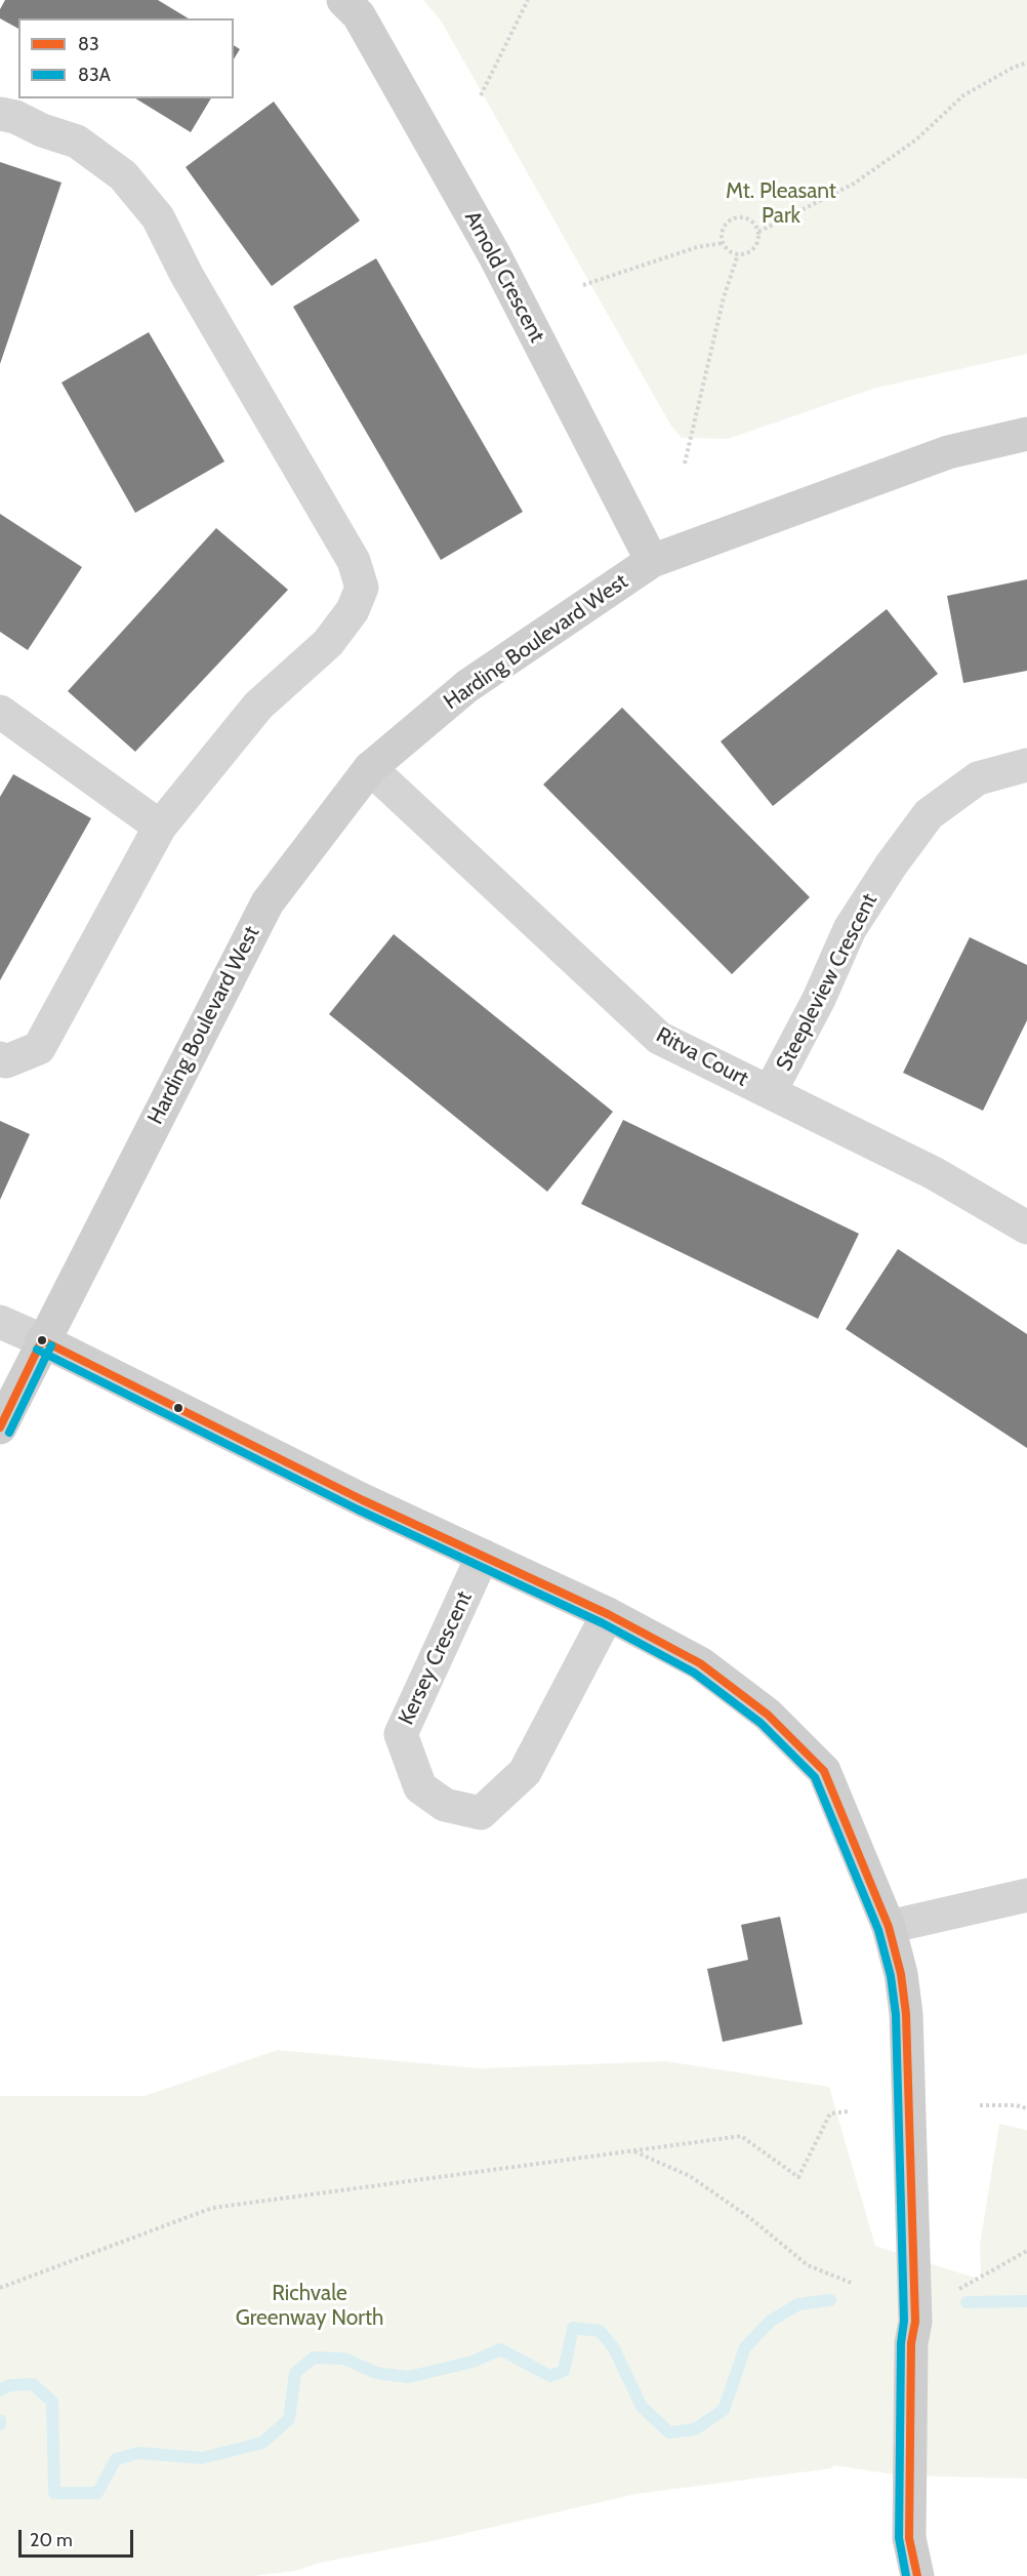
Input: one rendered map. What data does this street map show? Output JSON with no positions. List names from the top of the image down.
{
  "streets": {
    "street": [
      "Arnold Crescent",
      "Harding Boulevard West",
      "Steepleview Crescent",
      "Ritva Court",
      "Kersey Crescent"
    ]
  },
  "crossings": [
    ["Arnold Crescent", "Harding Boulevard West"],
    ["Harding Boulevard West", "Ritva Court"],
    ["Steepleview Crescent", "Ritva Court"]
  ],
  "parks": ["Mt. Pleasant Park", "Richvale Greenway North"],
  "lines": ["transit line 83", "transit line 83A"],
  "legend": ["83", "83A"],
  "scale_bar": "20 m"
}
